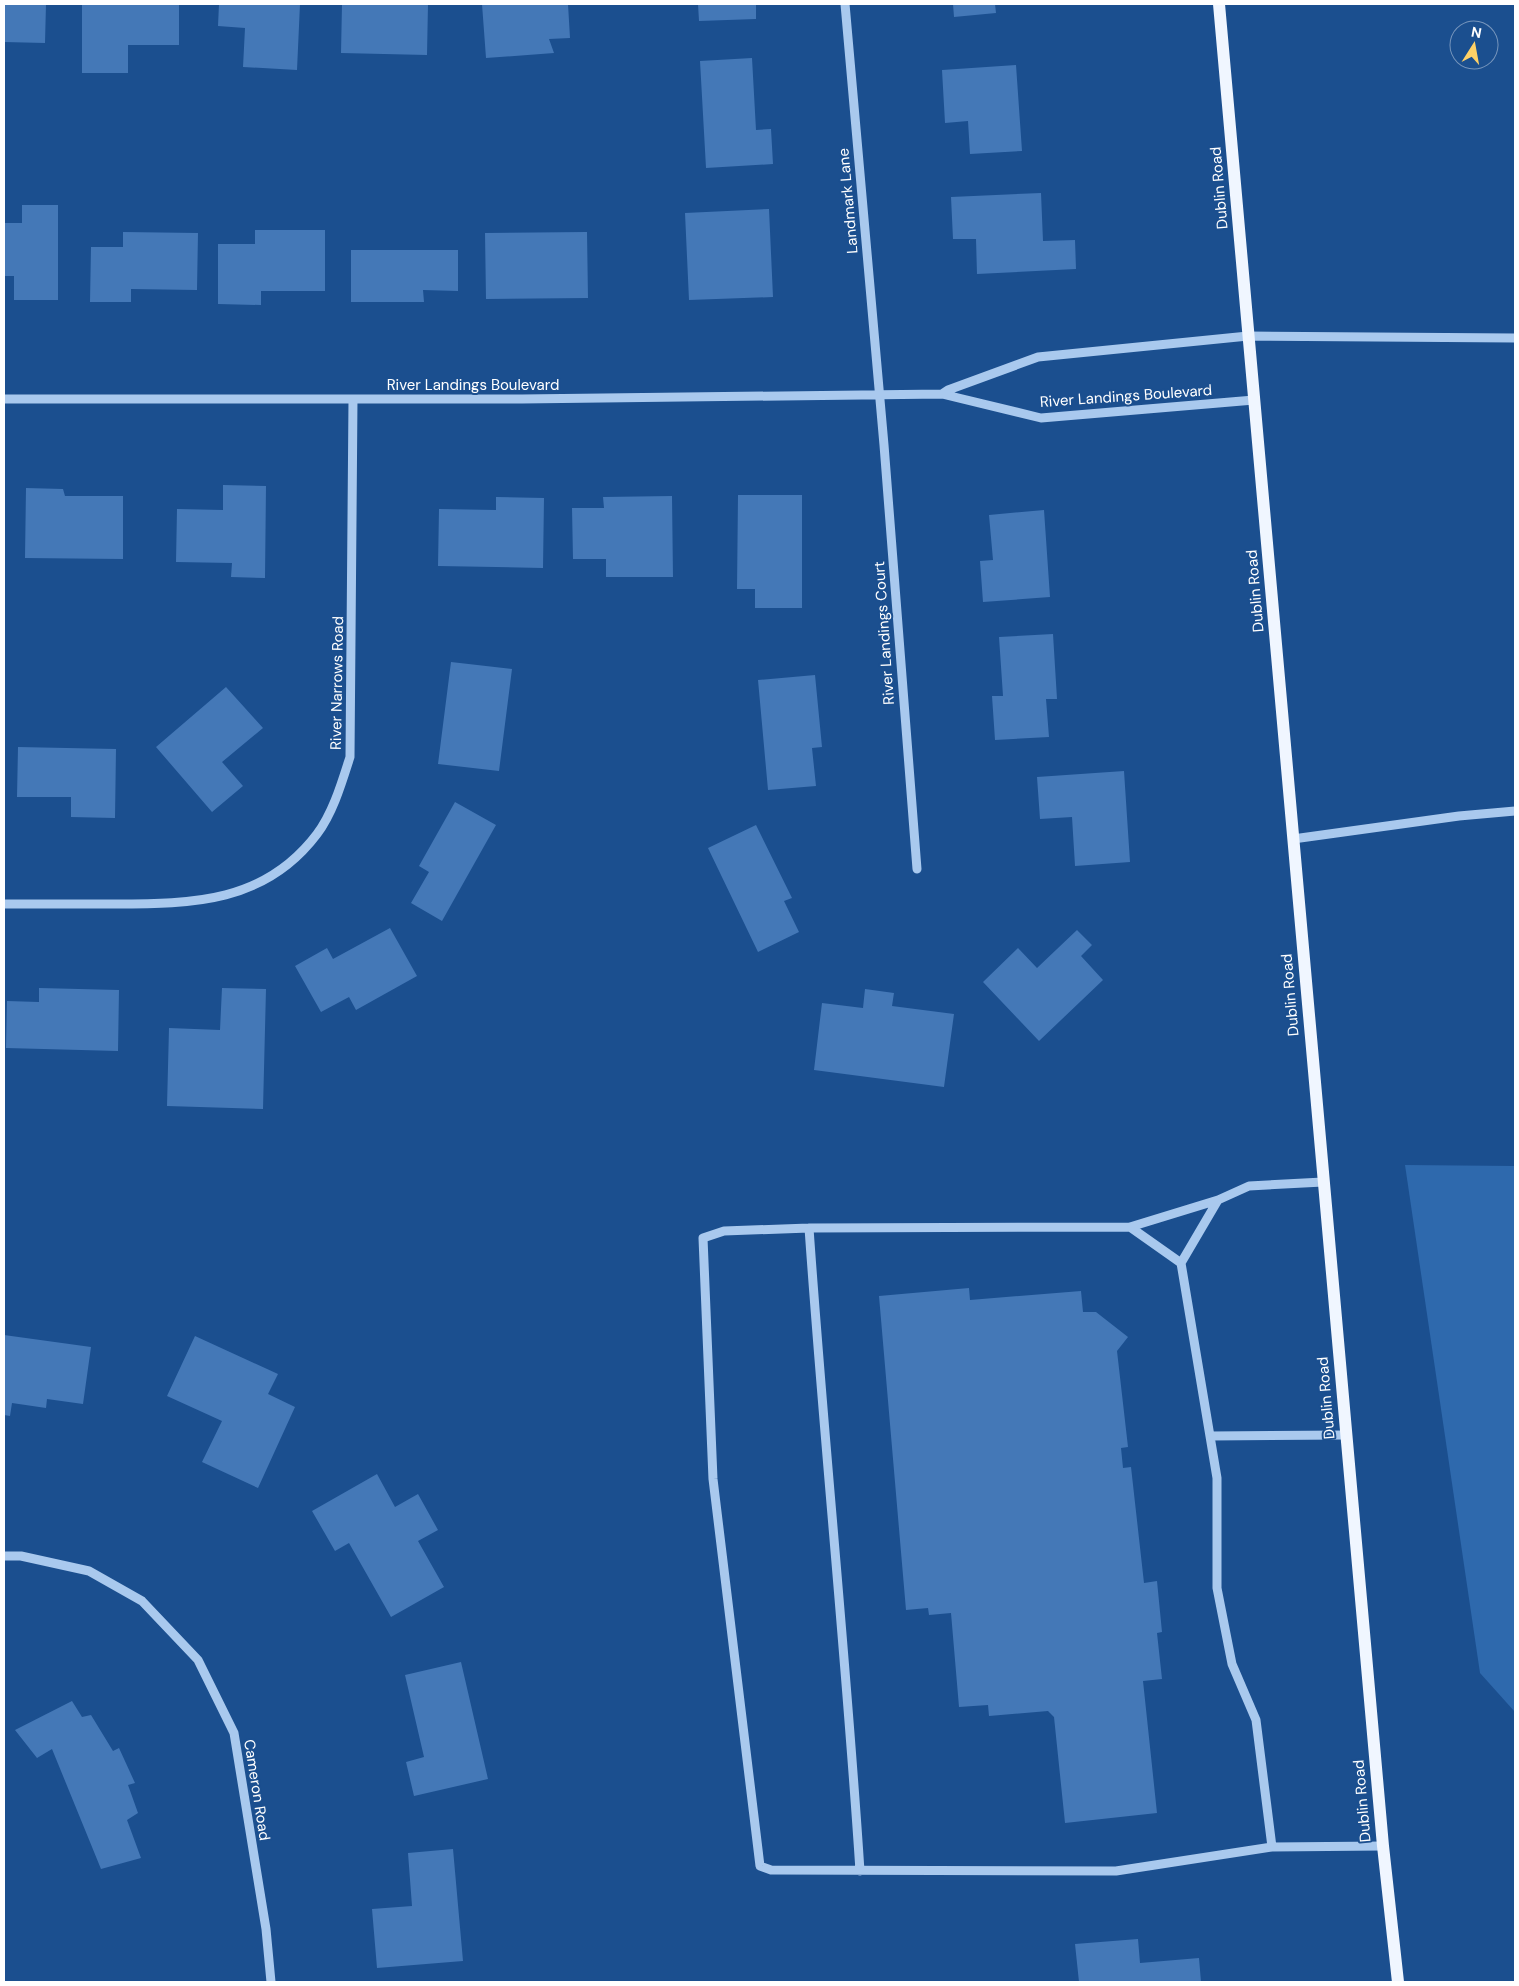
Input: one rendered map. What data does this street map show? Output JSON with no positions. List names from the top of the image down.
{
  "streets": {
    "main road": ["Dublin Road"],
    "street": [
      "Landmark Lane",
      "River Landings Boulevard",
      "River Landings Court",
      "River Narrows Road",
      "Cameron Road"
    ]
  },
  "crossings": [
    ["Dublin Road", "River Landings Boulevard"],
    ["Landmark Lane", "River Landings Boulevard"],
    ["Landmark Lane", "River Landings Court"],
    ["River Landings Boulevard", "River Landings Court"],
    ["River Landings Boulevard", "River Narrows Road"]
  ],
  "north": "top"
}
